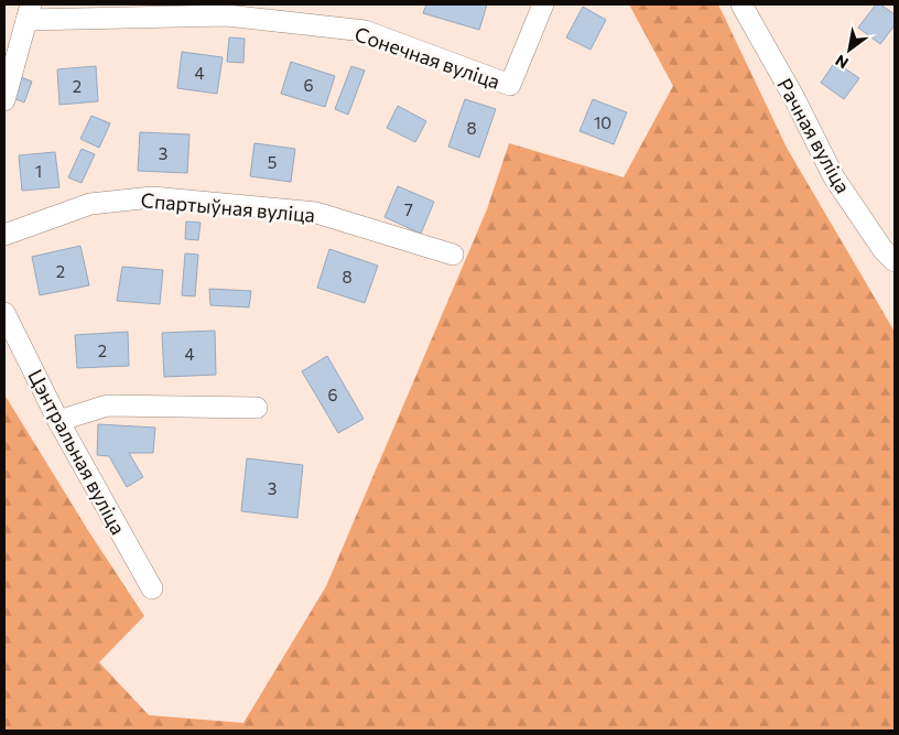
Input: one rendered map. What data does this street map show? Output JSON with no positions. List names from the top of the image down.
{
  "streets": {
    "street": [
      "Сонечная вуліца",
      "Рачная вуліца",
      "Спартыўная вуліца",
      "Цэнтральная вуліца"
    ]
  },
  "house_numbers": [
    "4",
    "6",
    "2",
    "10",
    "8",
    "3",
    "5",
    "1",
    "7",
    "2",
    "8",
    "2",
    "4",
    "6",
    "3"
  ],
  "north": "bottom left"
}
